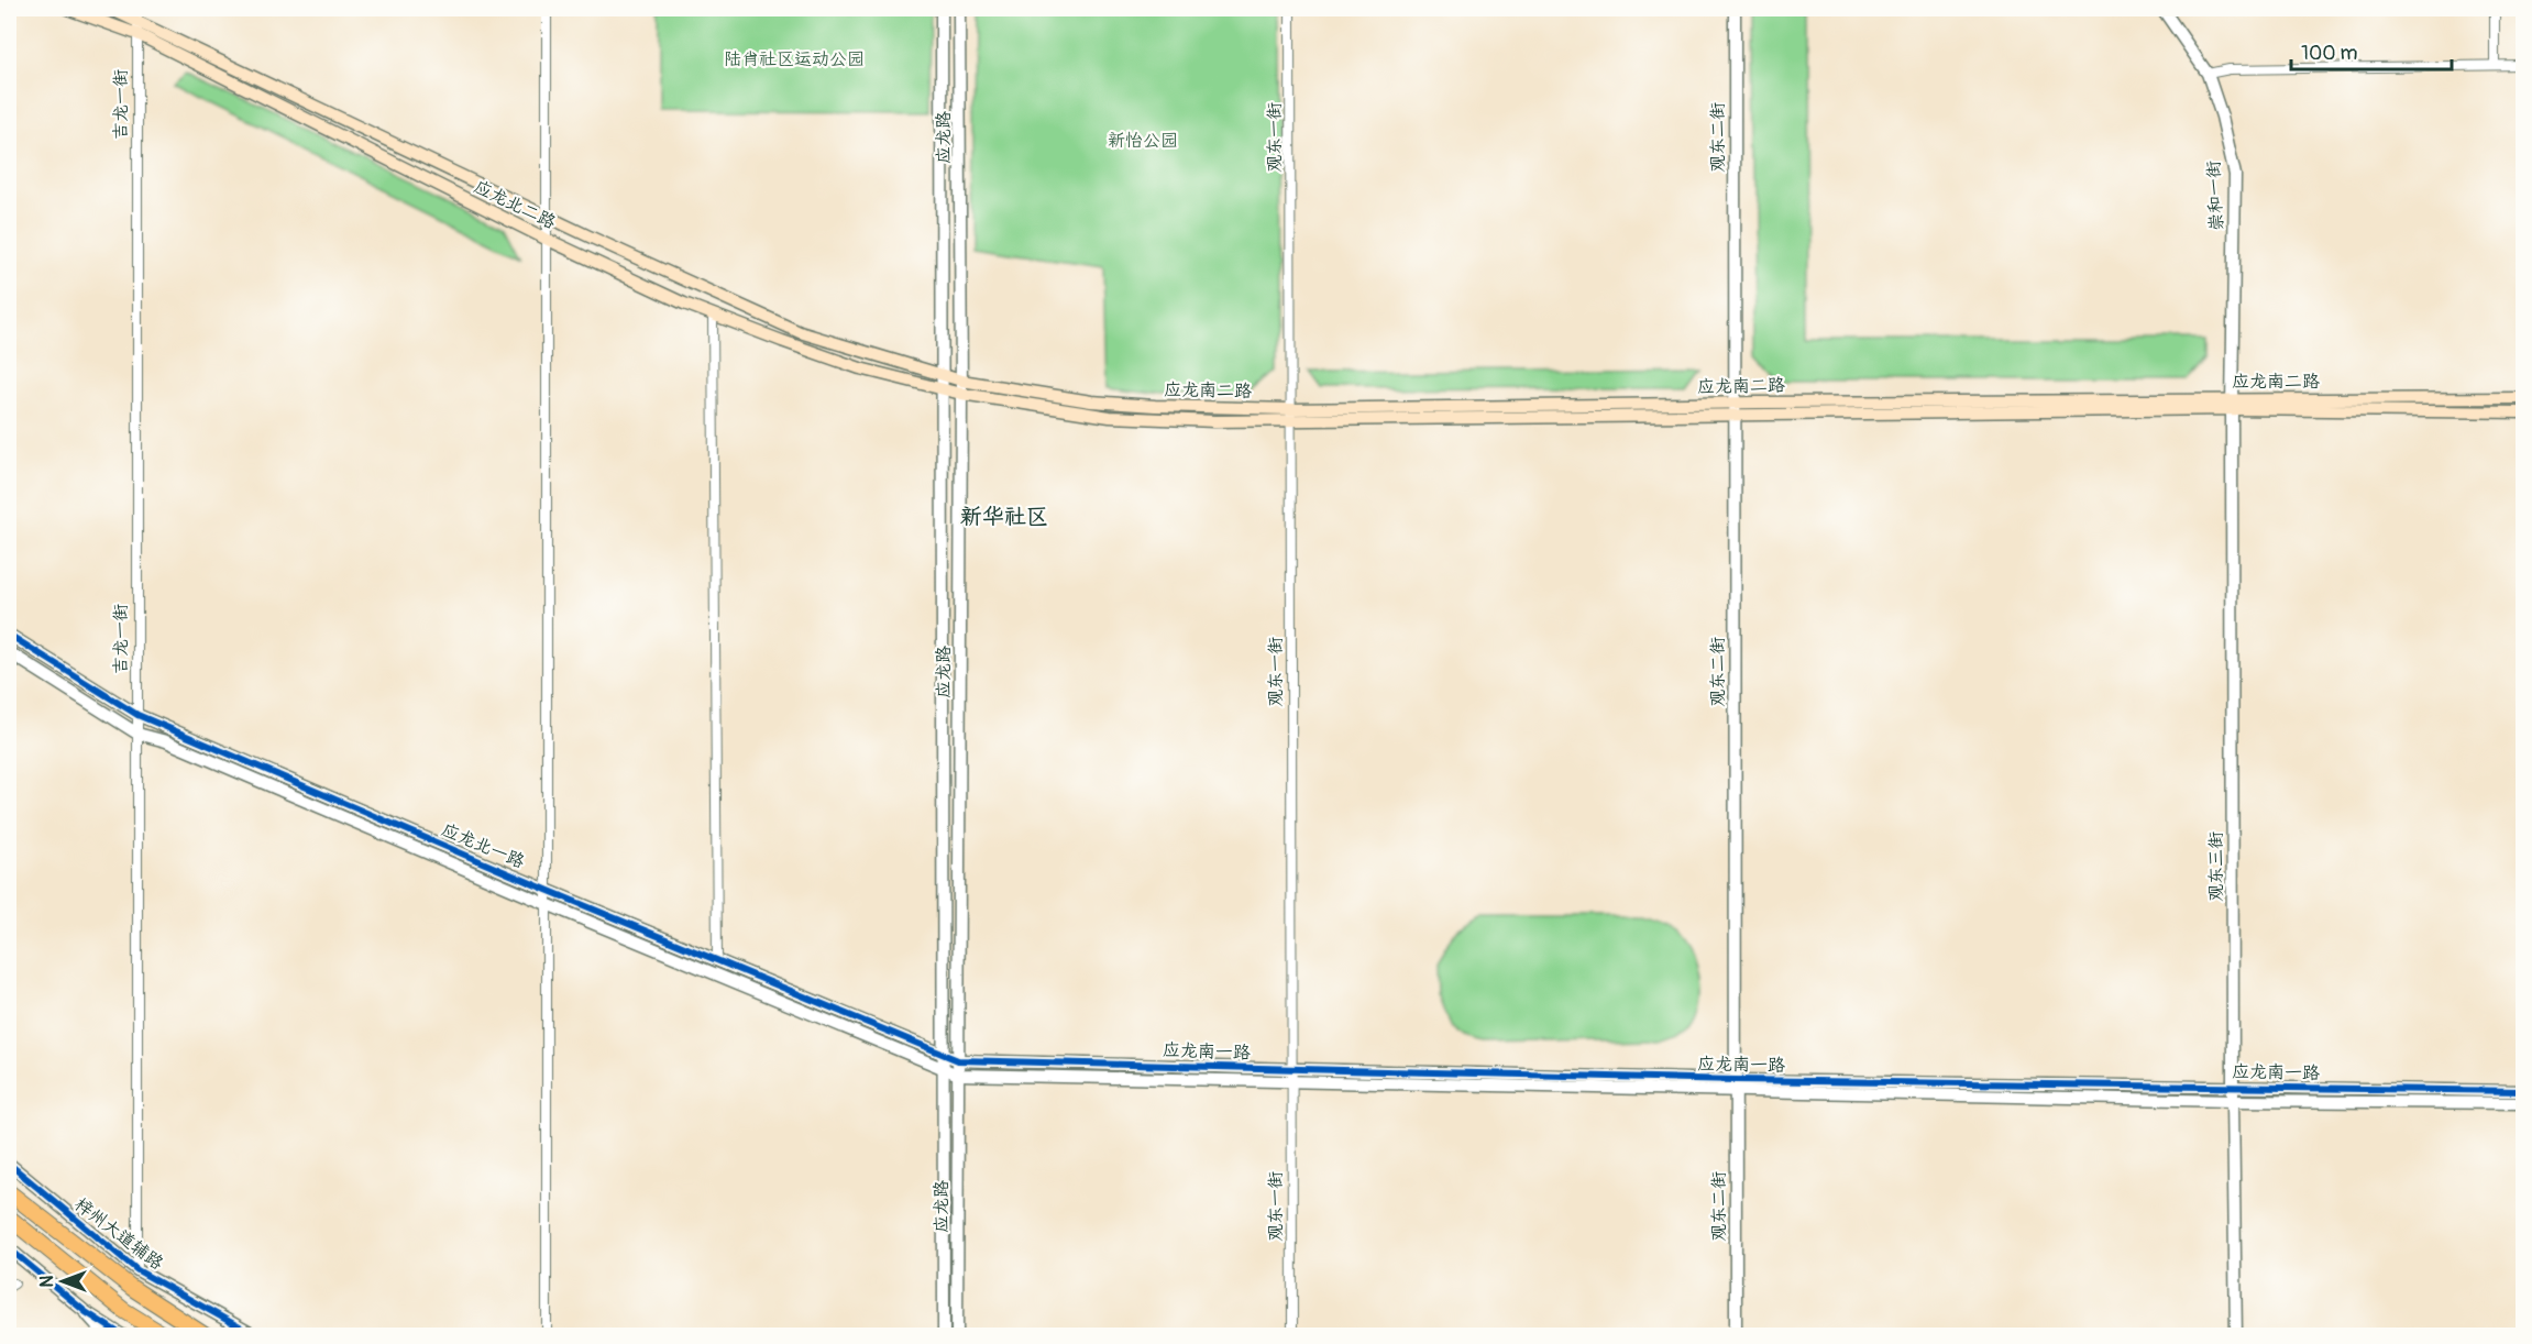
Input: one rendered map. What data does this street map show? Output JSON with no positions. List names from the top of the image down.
{
  "streets": {
    "main road": ["应龙北二路", "应龙南二路", "梓州大道辅路"],
    "street": [
      "吉龙一街",
      "应龙路",
      "观东一街",
      "观东二街",
      "崇和一街",
      "应龙北一路",
      "观东三街",
      "应龙南一路"
    ]
  },
  "crossings": [
    ["吉龙一街", "应龙北二路"],
    ["吉龙一街", "应龙北一路"],
    ["吉龙一街", "梓州大道辅路"],
    ["应龙路", "应龙北二路"],
    ["应龙路", "应龙南二路"],
    ["应龙路", "应龙北一路"],
    ["应龙路", "应龙南一路"],
    ["观东一街", "应龙南二路"],
    ["观东一街", "应龙南一路"],
    ["观东二街", "应龙南二路"],
    ["观东二街", "应龙南一路"],
    ["崇和一街", "应龙南二路"],
    ["崇和一街", "观东三街"],
    ["应龙北二路", "应龙南二路"],
    ["应龙南二路", "观东三街"],
    ["应龙北一路", "应龙南一路"],
    ["观东三街", "应龙南一路"]
  ],
  "districts": ["新华社区"],
  "parks": ["陆肖社区运动公园", "新怡公园"],
  "scale_bar": "100 m",
  "north": "left"
}
